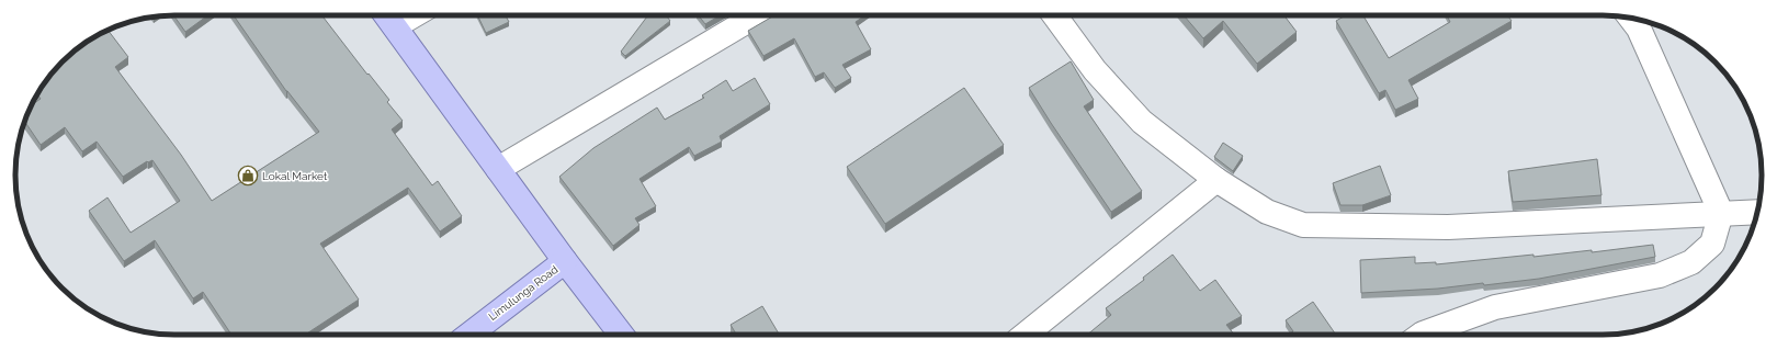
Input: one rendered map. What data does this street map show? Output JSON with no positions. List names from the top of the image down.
{
  "streets": {
    "main road": ["Limulunga Road"]
  },
  "places": {
    "shop": ["Lokal Market"]
  }
}
